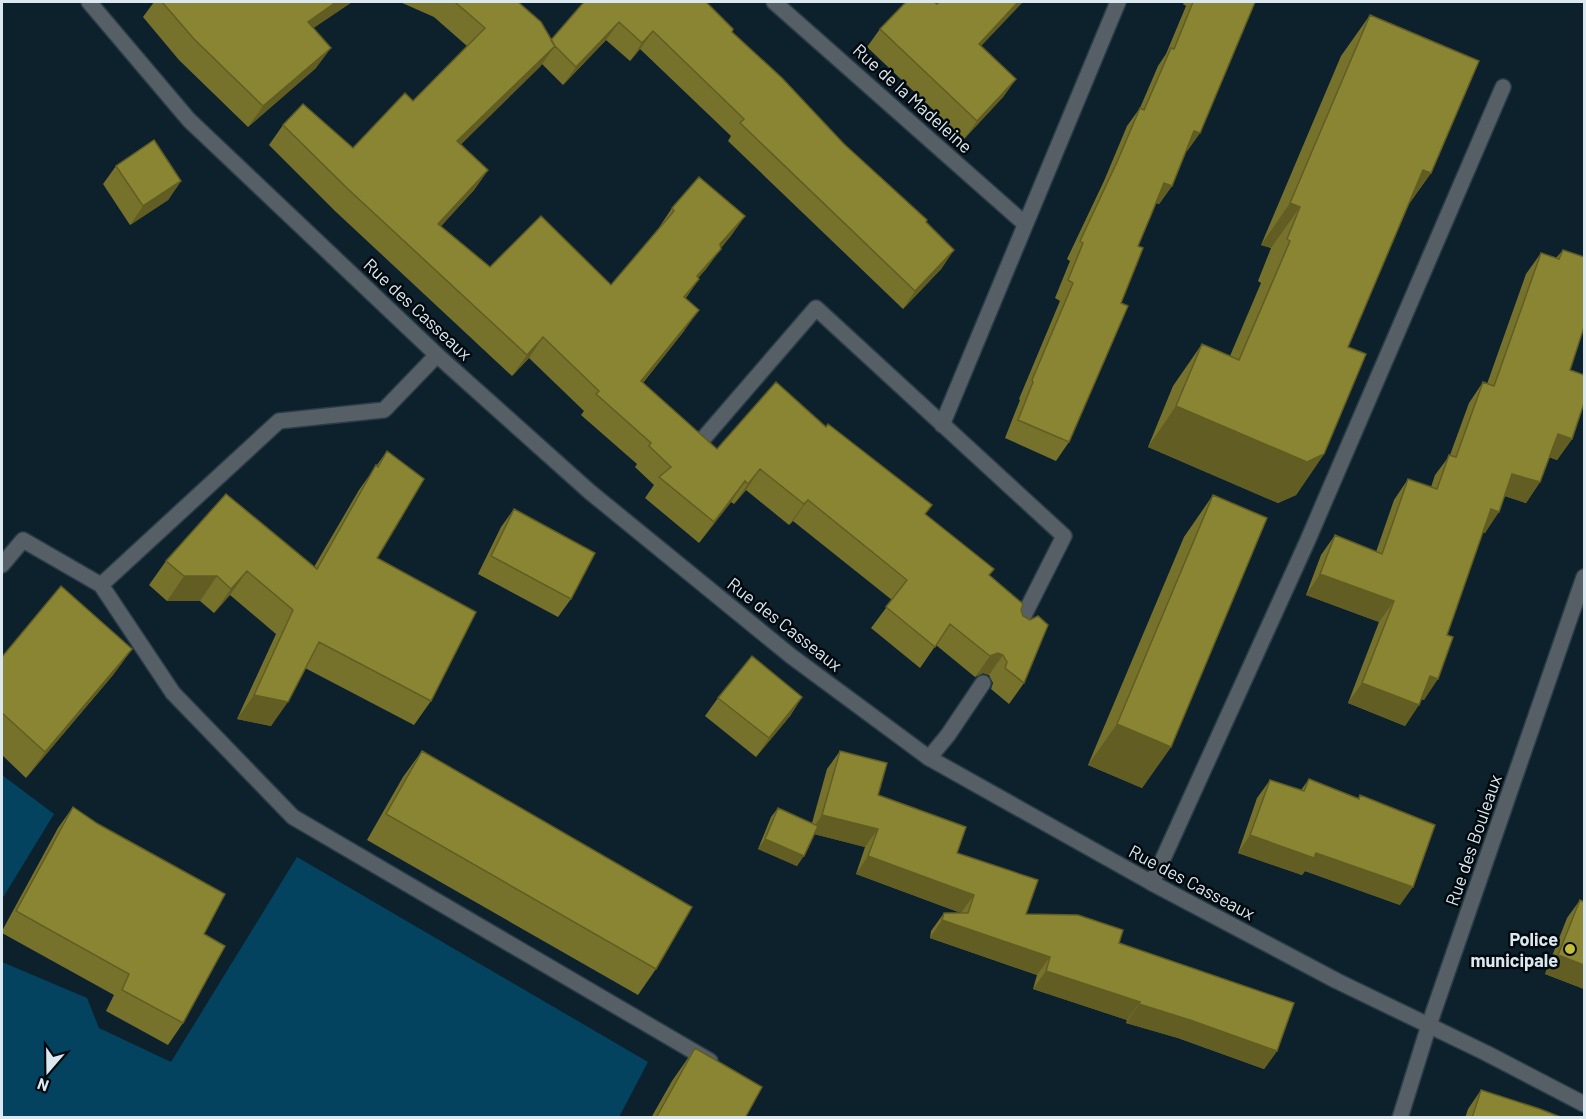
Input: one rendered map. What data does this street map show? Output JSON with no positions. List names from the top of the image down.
{
  "streets": {
    "street": ["Rue de la Madeleine", "Rue des Casseaux", "Rue des Bouleaux"]
  },
  "crossings": [
    ["Rue des Casseaux", "Rue des Bouleaux"]
  ],
  "places": ["Police municipale"],
  "north": "bottom"
}
